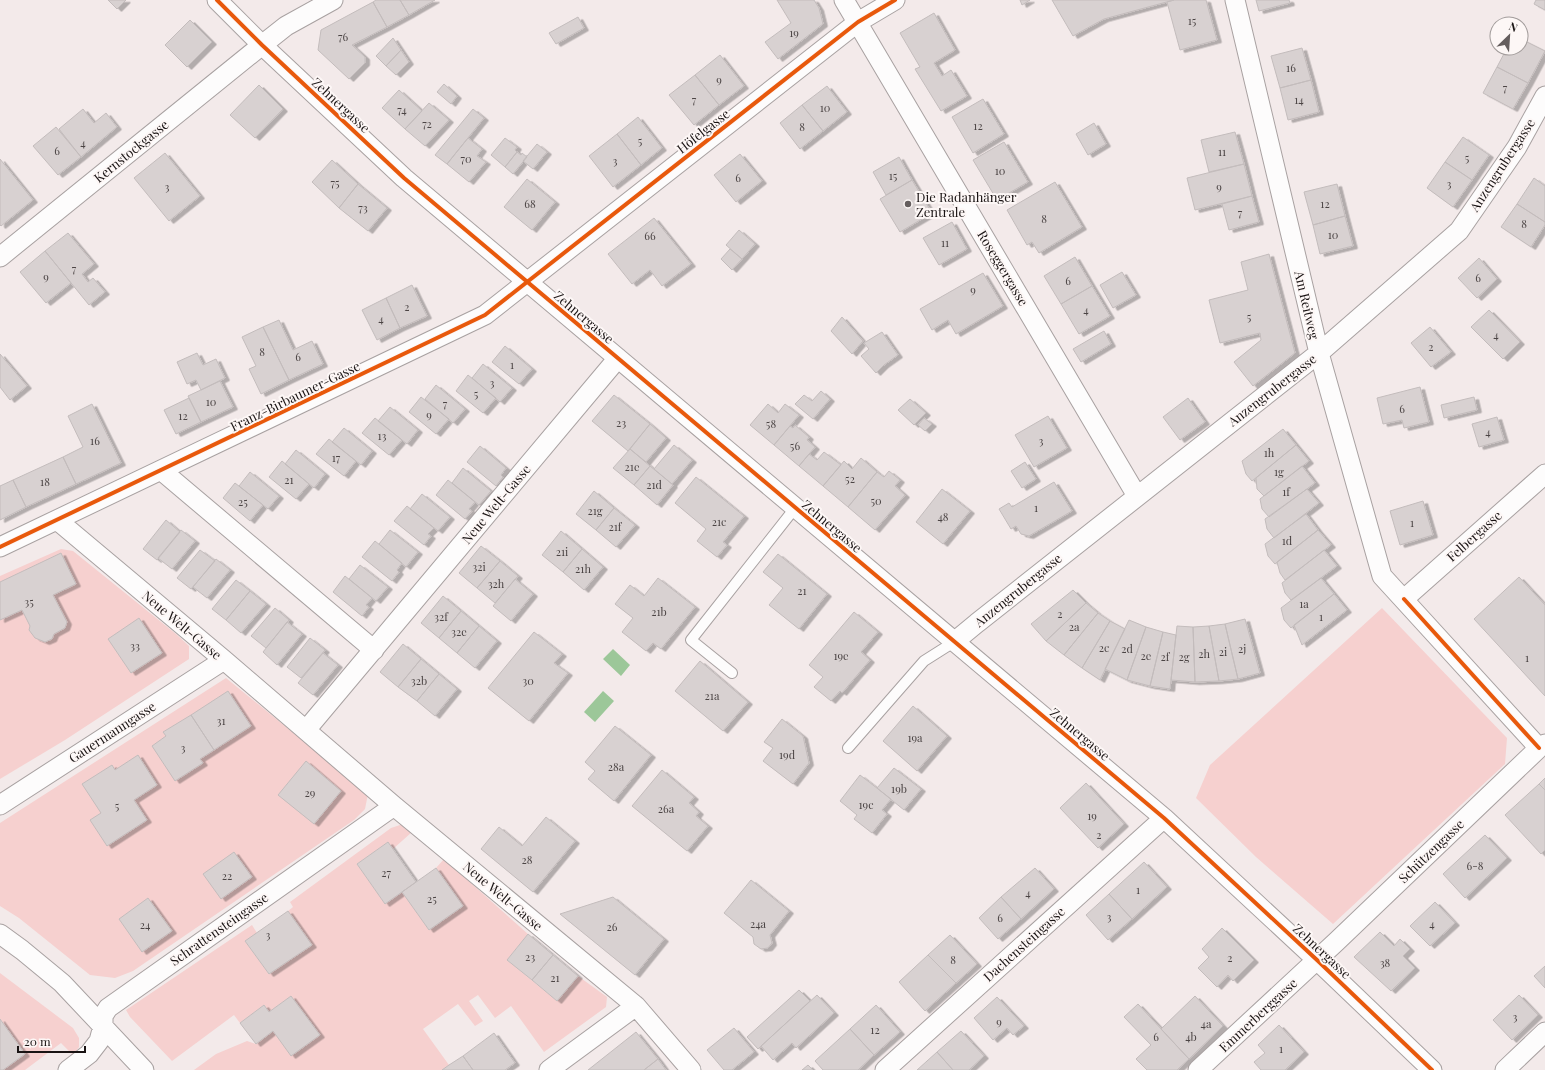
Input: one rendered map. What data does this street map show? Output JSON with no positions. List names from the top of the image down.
{
  "streets": {
    "street": [
      "Zehnergasse",
      "Höfelgasse",
      "Kernstockgasse",
      "Anzengrubergasse",
      "Roseggergasse",
      "Am Reitweg",
      "Franz-Birbaumer-Gasse",
      "Neue Welt-Gasse",
      "Felbergasse",
      "Gauermanngasse",
      "Schützengasse",
      "Schrattensteingasse",
      "Dachensteingasse",
      "Emmerberggasse"
    ]
  },
  "crossings": [
    ["Zehnergasse", "Höfelgasse"],
    ["Zehnergasse", "Kernstockgasse"],
    ["Zehnergasse", "Anzengrubergasse"],
    ["Zehnergasse", "Franz-Birbaumer-Gasse"],
    ["Zehnergasse", "Neue Welt-Gasse"],
    ["Zehnergasse", "Schützengasse"],
    ["Zehnergasse", "Dachensteingasse"],
    ["Zehnergasse", "Emmerberggasse"],
    ["Höfelgasse", "Roseggergasse"],
    ["Höfelgasse", "Franz-Birbaumer-Gasse"],
    ["Anzengrubergasse", "Roseggergasse"],
    ["Anzengrubergasse", "Am Reitweg"],
    ["Am Reitweg", "Felbergasse"],
    ["Am Reitweg", "Schützengasse"],
    ["Franz-Birbaumer-Gasse", "Neue Welt-Gasse"],
    ["Neue Welt-Gasse", "Gauermanngasse"],
    ["Neue Welt-Gasse", "Schrattensteingasse"],
    ["Schützengasse", "Emmerberggasse"]
  ],
  "places": ["Die Radanhänger Zentrale"],
  "house_numbers": [
    "15",
    "19",
    "76",
    "16",
    "9",
    "7",
    "7",
    "14",
    "10",
    "74",
    "72",
    "12",
    "8",
    "5",
    "4",
    "6",
    "11",
    "5",
    "70",
    "3",
    "10",
    "15",
    "6",
    "75",
    "3",
    "3",
    "9",
    "68",
    "12",
    "73",
    "7",
    "8",
    "8",
    "10",
    "66",
    "11",
    "7",
    "9",
    "6",
    "6",
    "9",
    "2",
    "4",
    "5",
    "4",
    "4",
    "2",
    "8",
    "6",
    "1",
    "3",
    "5",
    "10",
    "7",
    "6",
    "9",
    "12",
    "23",
    "58",
    "4",
    "13",
    "16",
    "3",
    "56",
    "1h",
    "17",
    "21e",
    "1g",
    "52",
    "21",
    "18",
    "21d",
    "1f",
    "50",
    "25",
    "1",
    "21g",
    "48",
    "21c",
    "1",
    "21f",
    "1d",
    "21i",
    "32i",
    "21h",
    "32h",
    "21",
    "35",
    "1a",
    "21b",
    "2",
    "32f",
    "1",
    "2a",
    "32e",
    "33",
    "2c",
    "2d",
    "2j",
    "2i",
    "2h",
    "19e",
    "2e",
    "2f",
    "2g",
    "1",
    "32b",
    "30",
    "21a",
    "31",
    "19a",
    "3",
    "19d",
    "28a",
    "19b",
    "29",
    "19c",
    "5",
    "26a",
    "19",
    "2",
    "28",
    "6-8",
    "27",
    "22",
    "1",
    "4",
    "25",
    "3",
    "6",
    "24a",
    "4",
    "24",
    "26",
    "3",
    "23",
    "2",
    "8",
    "38",
    "21",
    "3",
    "9",
    "4a",
    "12",
    "6",
    "4b",
    "1"
  ],
  "scale_bar": "20 m",
  "north": "top right"
}
